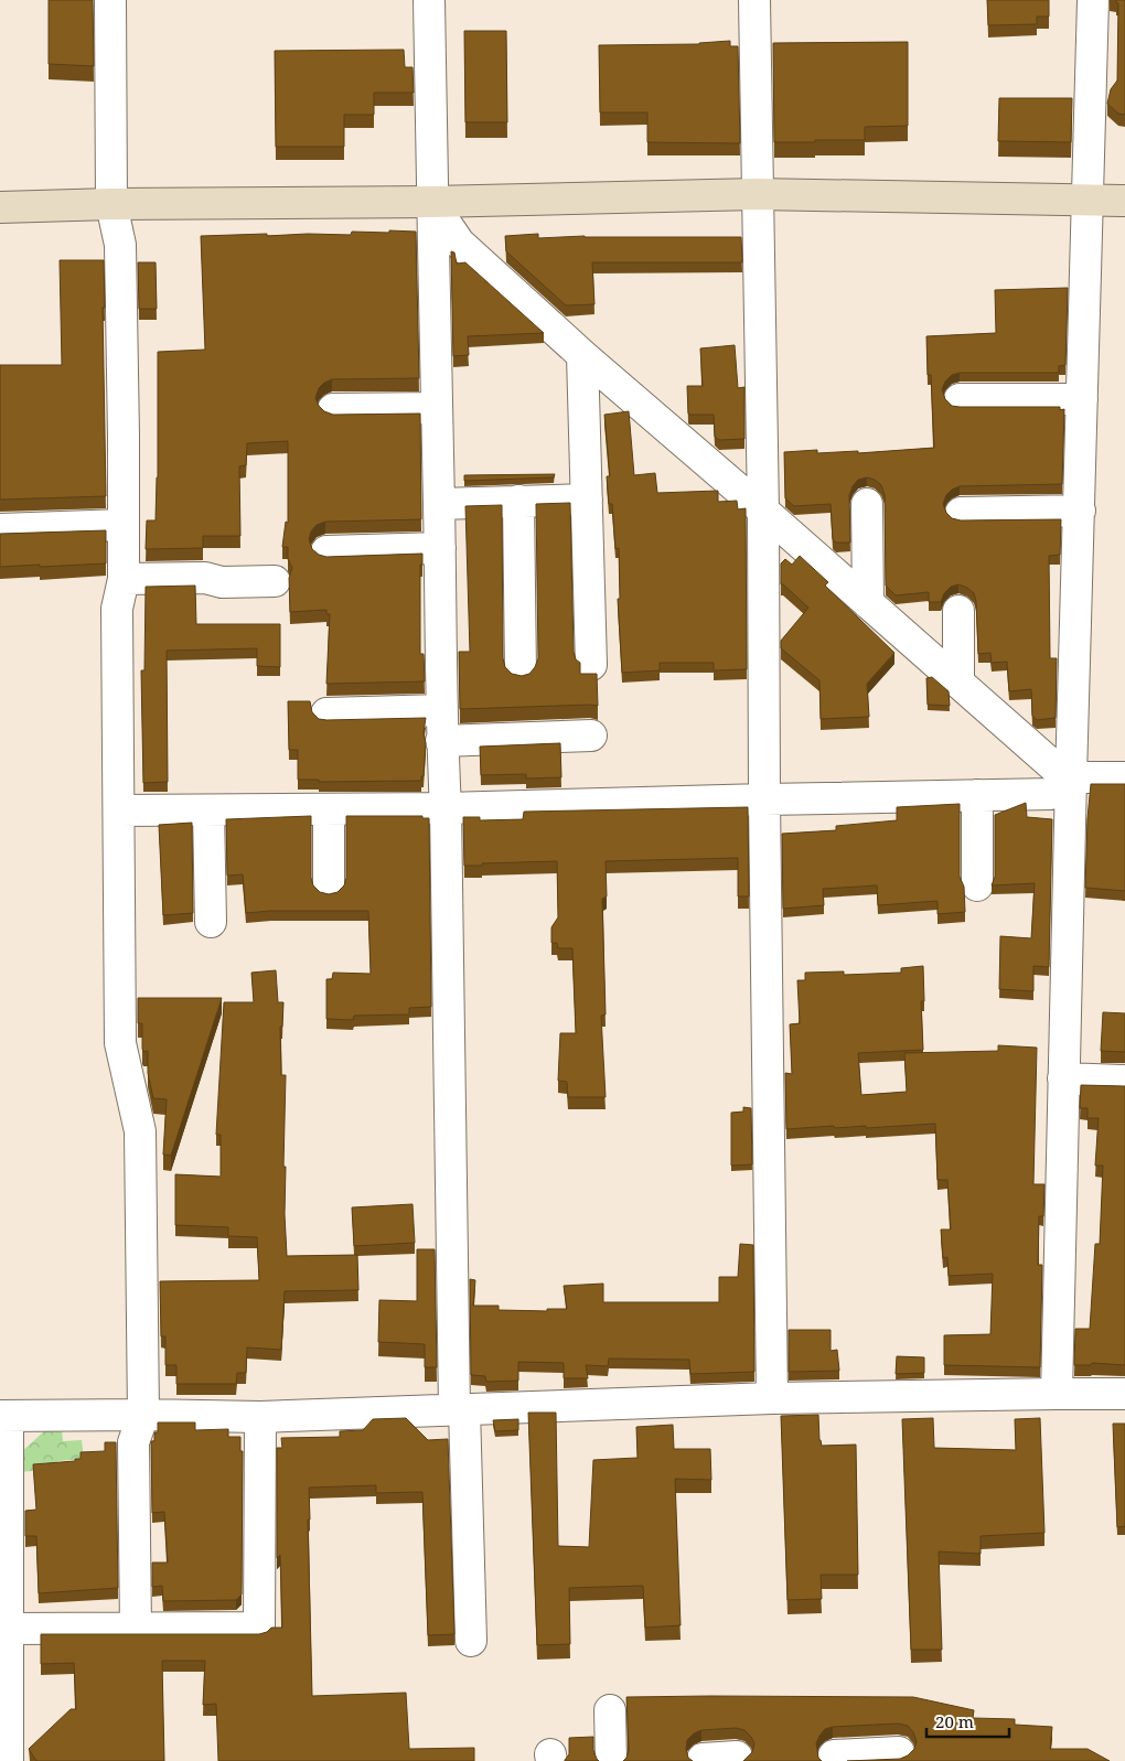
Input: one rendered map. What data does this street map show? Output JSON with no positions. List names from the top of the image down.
{
  "scale_bar": "20 m"
}
